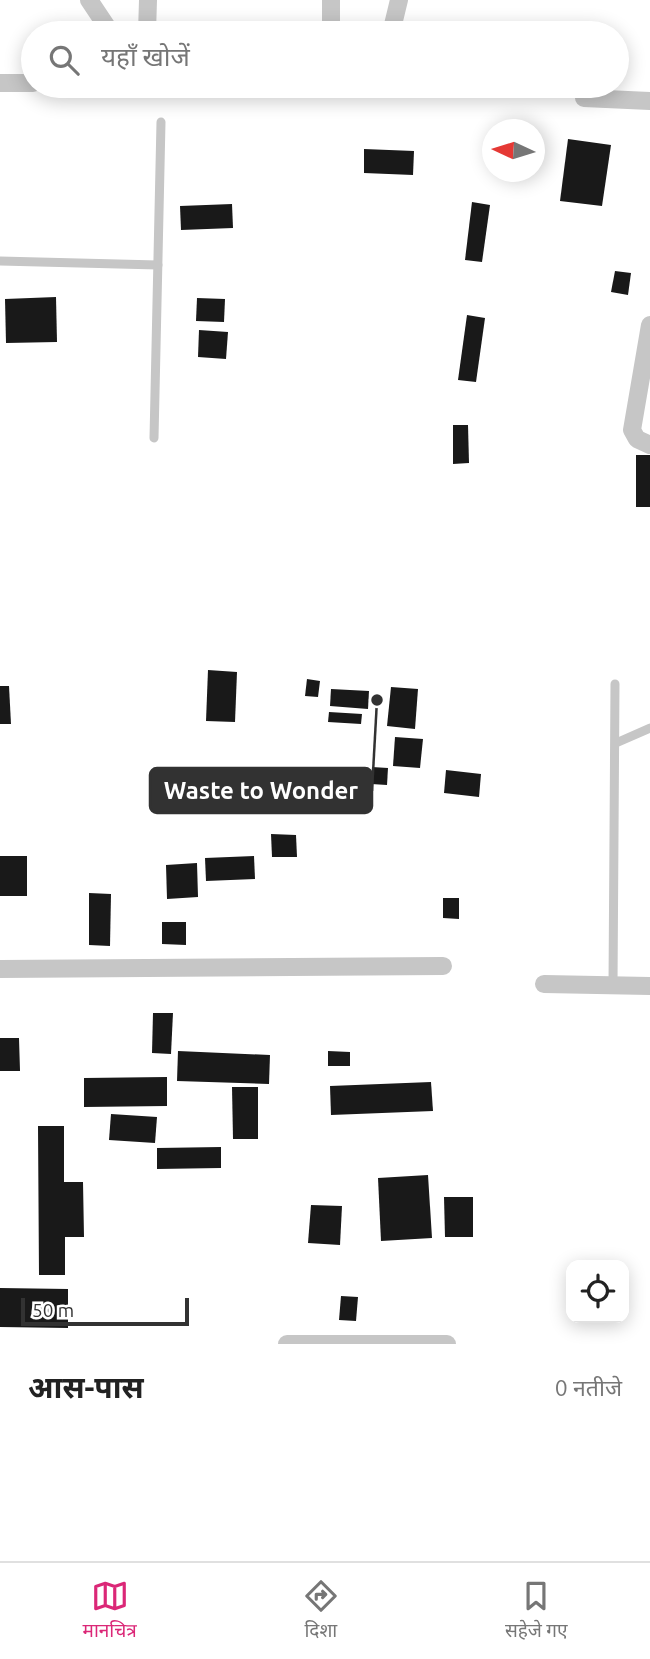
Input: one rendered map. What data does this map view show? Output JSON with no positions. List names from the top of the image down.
{
  "places": ["Waste to Wonder"],
  "scale_bar": "50 m",
  "north": "left",
  "page": {
    "search": "यहाँ खोजें",
    "scale": "50 m",
    "heading": ["आस-पास", "0 नतीजे"],
    "nav": ["मानचित्र", "दिशा", "सहेजे गए"]
  }
}
